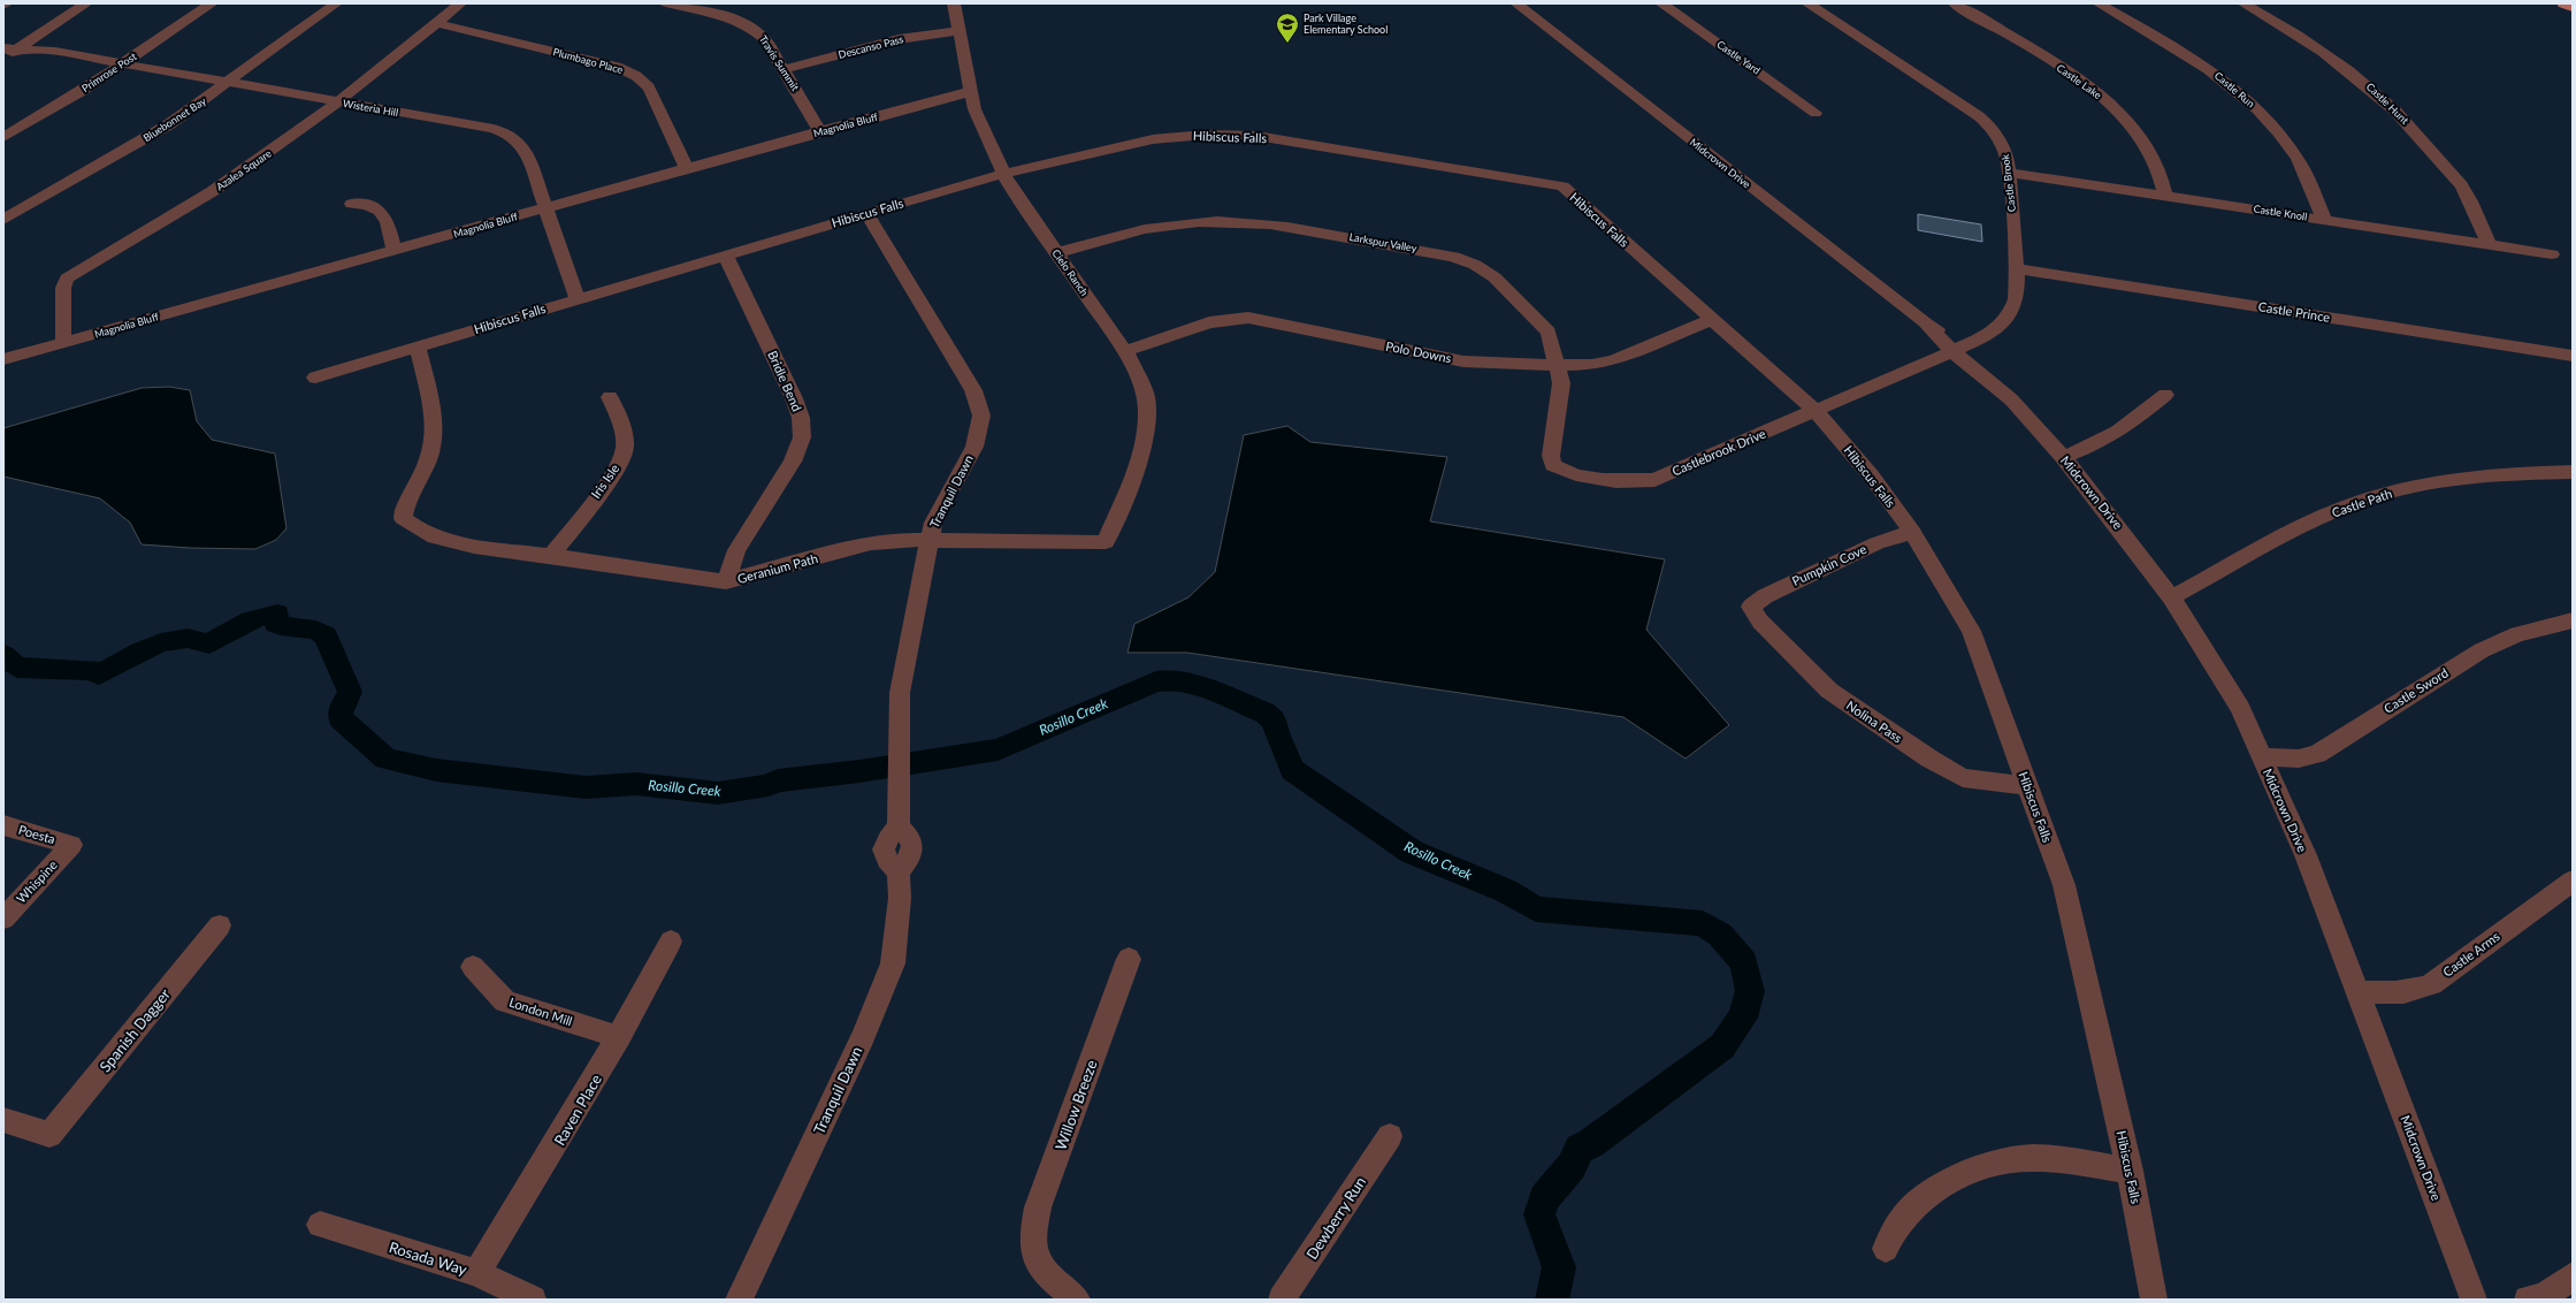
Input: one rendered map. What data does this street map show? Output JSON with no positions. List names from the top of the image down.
{
  "streets": {
    "street": [
      "Descanso Pass",
      "Castle Yard",
      "Plumbago Place",
      "Travis Summit",
      "Primrose Post",
      "Castle Lake",
      "Castle Run",
      "Castle Hunt",
      "Wisteria Hill",
      "Bluebonnet Bay",
      "Magnolia Bluff",
      "Hibiscus Falls",
      "Midcrown Drive",
      "Azalea Square",
      "Castle Brook",
      "Castle Knoll",
      "Larkspur Valley",
      "Cielo Ranch",
      "Castle Prince",
      "Polo Downs",
      "Bridle Bend",
      "Castlebrook Drive",
      "Iris Isle",
      "Tranquil Dawn",
      "Castle Path",
      "Pumpkin Cove",
      "Geranium Path",
      "Castle Sword",
      "Nolina Pass",
      "Poesta",
      "Whispine",
      "Castle Arms",
      "London Mill",
      "Spanish Dagger",
      "Willow Breeze",
      "Raven Place",
      "Dewberry Run",
      "Rosada Way"
    ]
  },
  "crossings": [
    ["Descanso Pass", "Travis Summit"],
    ["Descanso Pass", "Cielo Ranch"],
    ["Plumbago Place", "Magnolia Bluff"],
    ["Plumbago Place", "Azalea Square"],
    ["Travis Summit", "Magnolia Bluff"],
    ["Primrose Post", "Wisteria Hill"],
    ["Castle Lake", "Castle Knoll"],
    ["Castle Run", "Castle Knoll"],
    ["Castle Hunt", "Castle Knoll"],
    ["Wisteria Hill", "Bluebonnet Bay"],
    ["Wisteria Hill", "Magnolia Bluff"],
    ["Wisteria Hill", "Hibiscus Falls"],
    ["Wisteria Hill", "Azalea Square"],
    ["Magnolia Bluff", "Azalea Square"],
    ["Magnolia Bluff", "Cielo Ranch"],
    ["Hibiscus Falls", "Cielo Ranch"],
    ["Hibiscus Falls", "Polo Downs"],
    ["Hibiscus Falls", "Bridle Bend"],
    ["Hibiscus Falls", "Castlebrook Drive"],
    ["Hibiscus Falls", "Tranquil Dawn"],
    ["Hibiscus Falls", "Pumpkin Cove"],
    ["Hibiscus Falls", "Geranium Path"],
    ["Hibiscus Falls", "Nolina Pass"],
    ["Midcrown Drive", "Castle Brook"],
    ["Midcrown Drive", "Castle Path"],
    ["Midcrown Drive", "Castle Sword"],
    ["Midcrown Drive", "Castle Arms"],
    ["Castle Brook", "Castle Knoll"],
    ["Castle Brook", "Castle Prince"],
    ["Castle Brook", "Castlebrook Drive"],
    ["Larkspur Valley", "Cielo Ranch"],
    ["Larkspur Valley", "Polo Downs"],
    ["Larkspur Valley", "Castlebrook Drive"],
    ["Cielo Ranch", "Polo Downs"],
    ["Cielo Ranch", "Geranium Path"],
    ["Bridle Bend", "Geranium Path"],
    ["Iris Isle", "Geranium Path"],
    ["Tranquil Dawn", "Geranium Path"],
    ["Pumpkin Cove", "Nolina Pass"],
    ["Poesta", "Whispine"],
    ["London Mill", "Raven Place"],
    ["Raven Place", "Rosada Way"]
  ],
  "water": ["Rosillo Creek"],
  "places": {
    "school or university": ["Park Village Elementary School"]
  }
}
